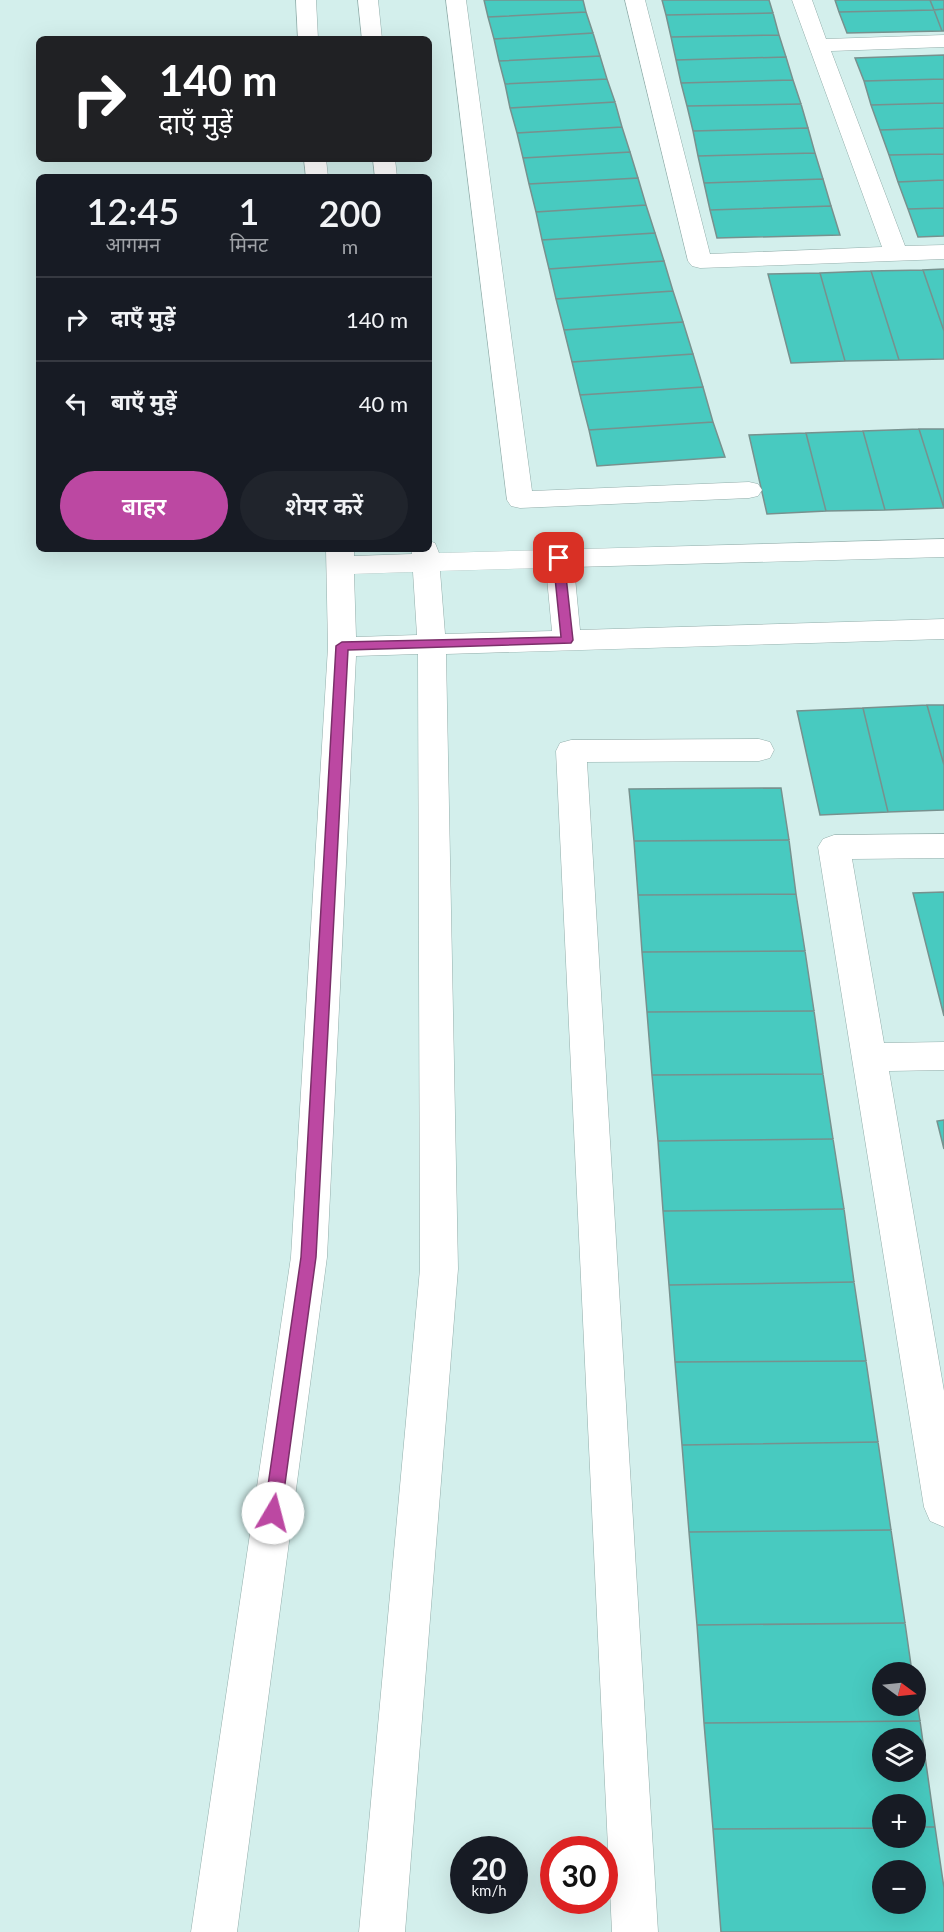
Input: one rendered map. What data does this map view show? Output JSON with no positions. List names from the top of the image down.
{
  "north": "right",
  "page": {
    "turn": ["140 m", "दाएँ मुड़ें"],
    "eta": [
      "12:45",
      "आगमन",
      "1",
      "मिनट",
      "200",
      "m"
    ],
    "list": [
      {
        "name": "दाएँ मुड़ें",
        "value": "140 m"
      },
      {
        "name": "बाएँ मुड़ें",
        "value": "40 m"
      }
    ],
    "buttons": ["बाहर", "शेयर करें"],
    "map_buttons": ["+", "−"],
    "speed": "20 km/h",
    "limit": "30"
  }
}
